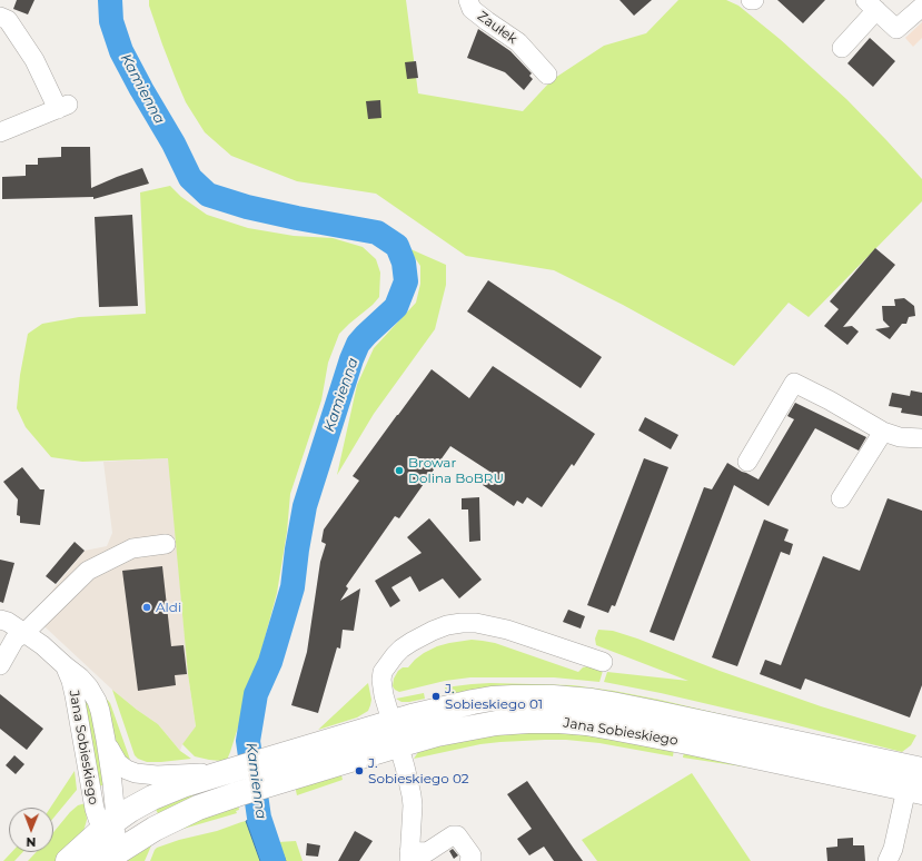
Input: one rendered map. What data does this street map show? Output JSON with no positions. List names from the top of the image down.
{
  "streets": {
    "main road": ["Jana Sobieskiego"],
    "street": ["Zaułek"]
  },
  "water": ["Kamienna"],
  "places": [
    "Browar Dolina BoBRU",
    "Aldi",
    "J. Sobieskiego 01",
    "J. Sobieskiego 02"
  ],
  "north": "bottom"
}
